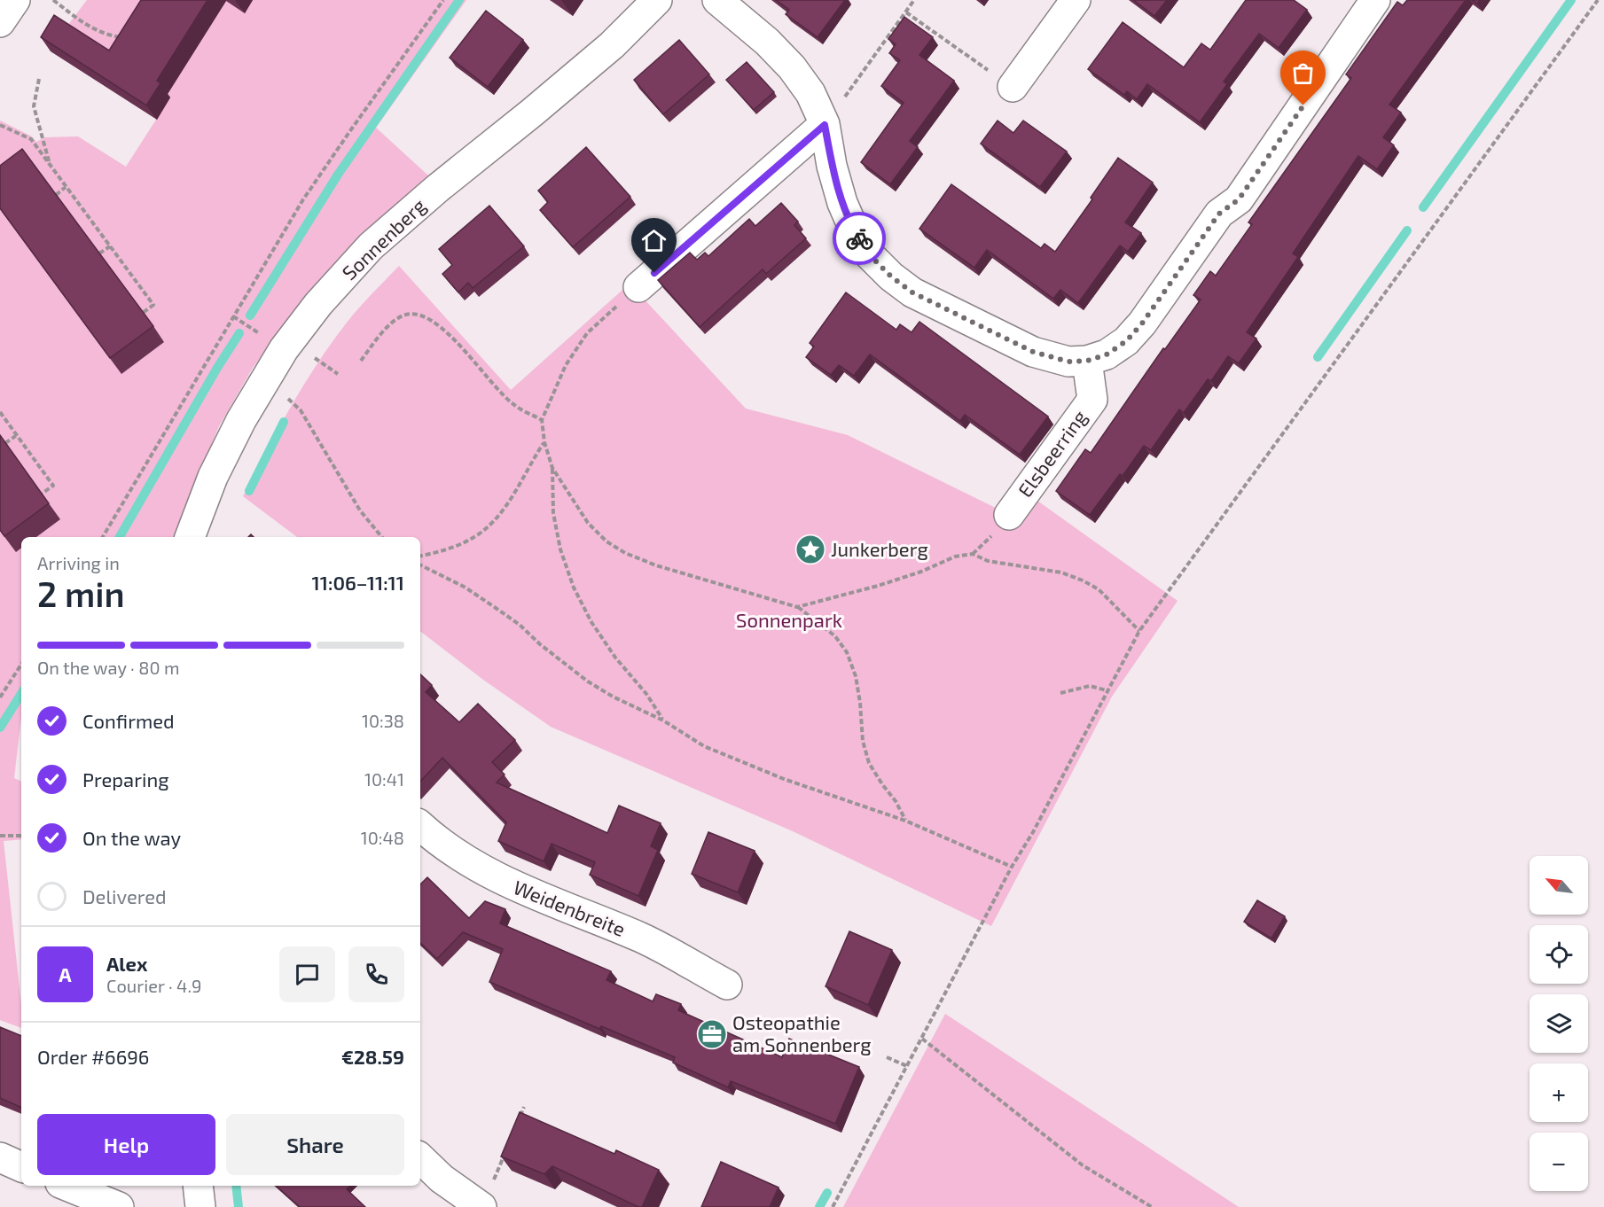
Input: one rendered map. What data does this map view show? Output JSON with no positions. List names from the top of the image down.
{
  "streets": {
    "street": ["Sonnenberg", "Elsbeerring", "Weidenbreite"]
  },
  "parks": ["Sonnenpark"],
  "places": {
    "place": ["Junkerberg"],
    "office": ["Osteopathie am Sonnenberg"]
  },
  "north": "top left",
  "page": {
    "heading": ["2 min", "Arriving in", "11:06–11:11"],
    "panel": [
      "Alex",
      "Courier · 4.9",
      "Order #6696",
      "€28.59"
    ],
    "bar": "On the way · 80 m",
    "list": [
      ["Confirmed", "10:38"],
      ["Preparing", "10:41"],
      ["On the way", "10:48"],
      "Delivered"
    ],
    "map_buttons": ["+", "−"],
    "round": "A",
    "buttons": ["Help", "Share"]
  }
}
